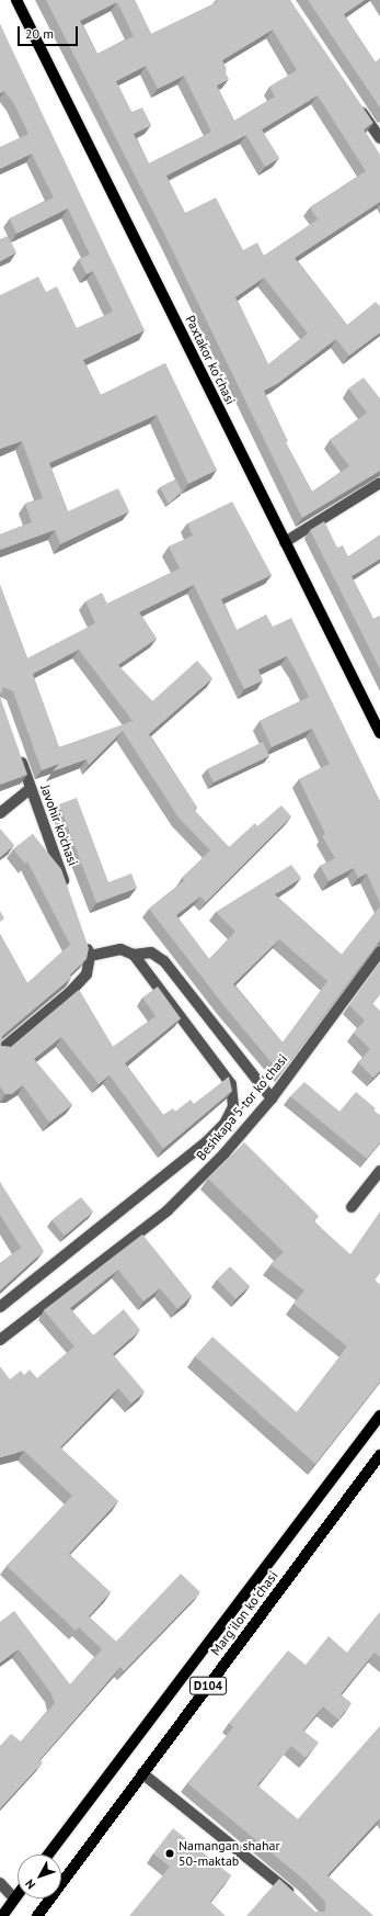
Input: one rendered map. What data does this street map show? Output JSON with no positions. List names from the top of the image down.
{
  "streets": {
    "main road": ["Paxtakor koʻchasi", "Margʻilon koʻchasi", "D104"],
    "street": ["Javohir ko'chasi", "Beshkapa 5-tor koʻchasi"]
  },
  "places": ["Namangan shahar 50-maktab"],
  "scale_bar": "20 m",
  "north": "bottom left"
}
